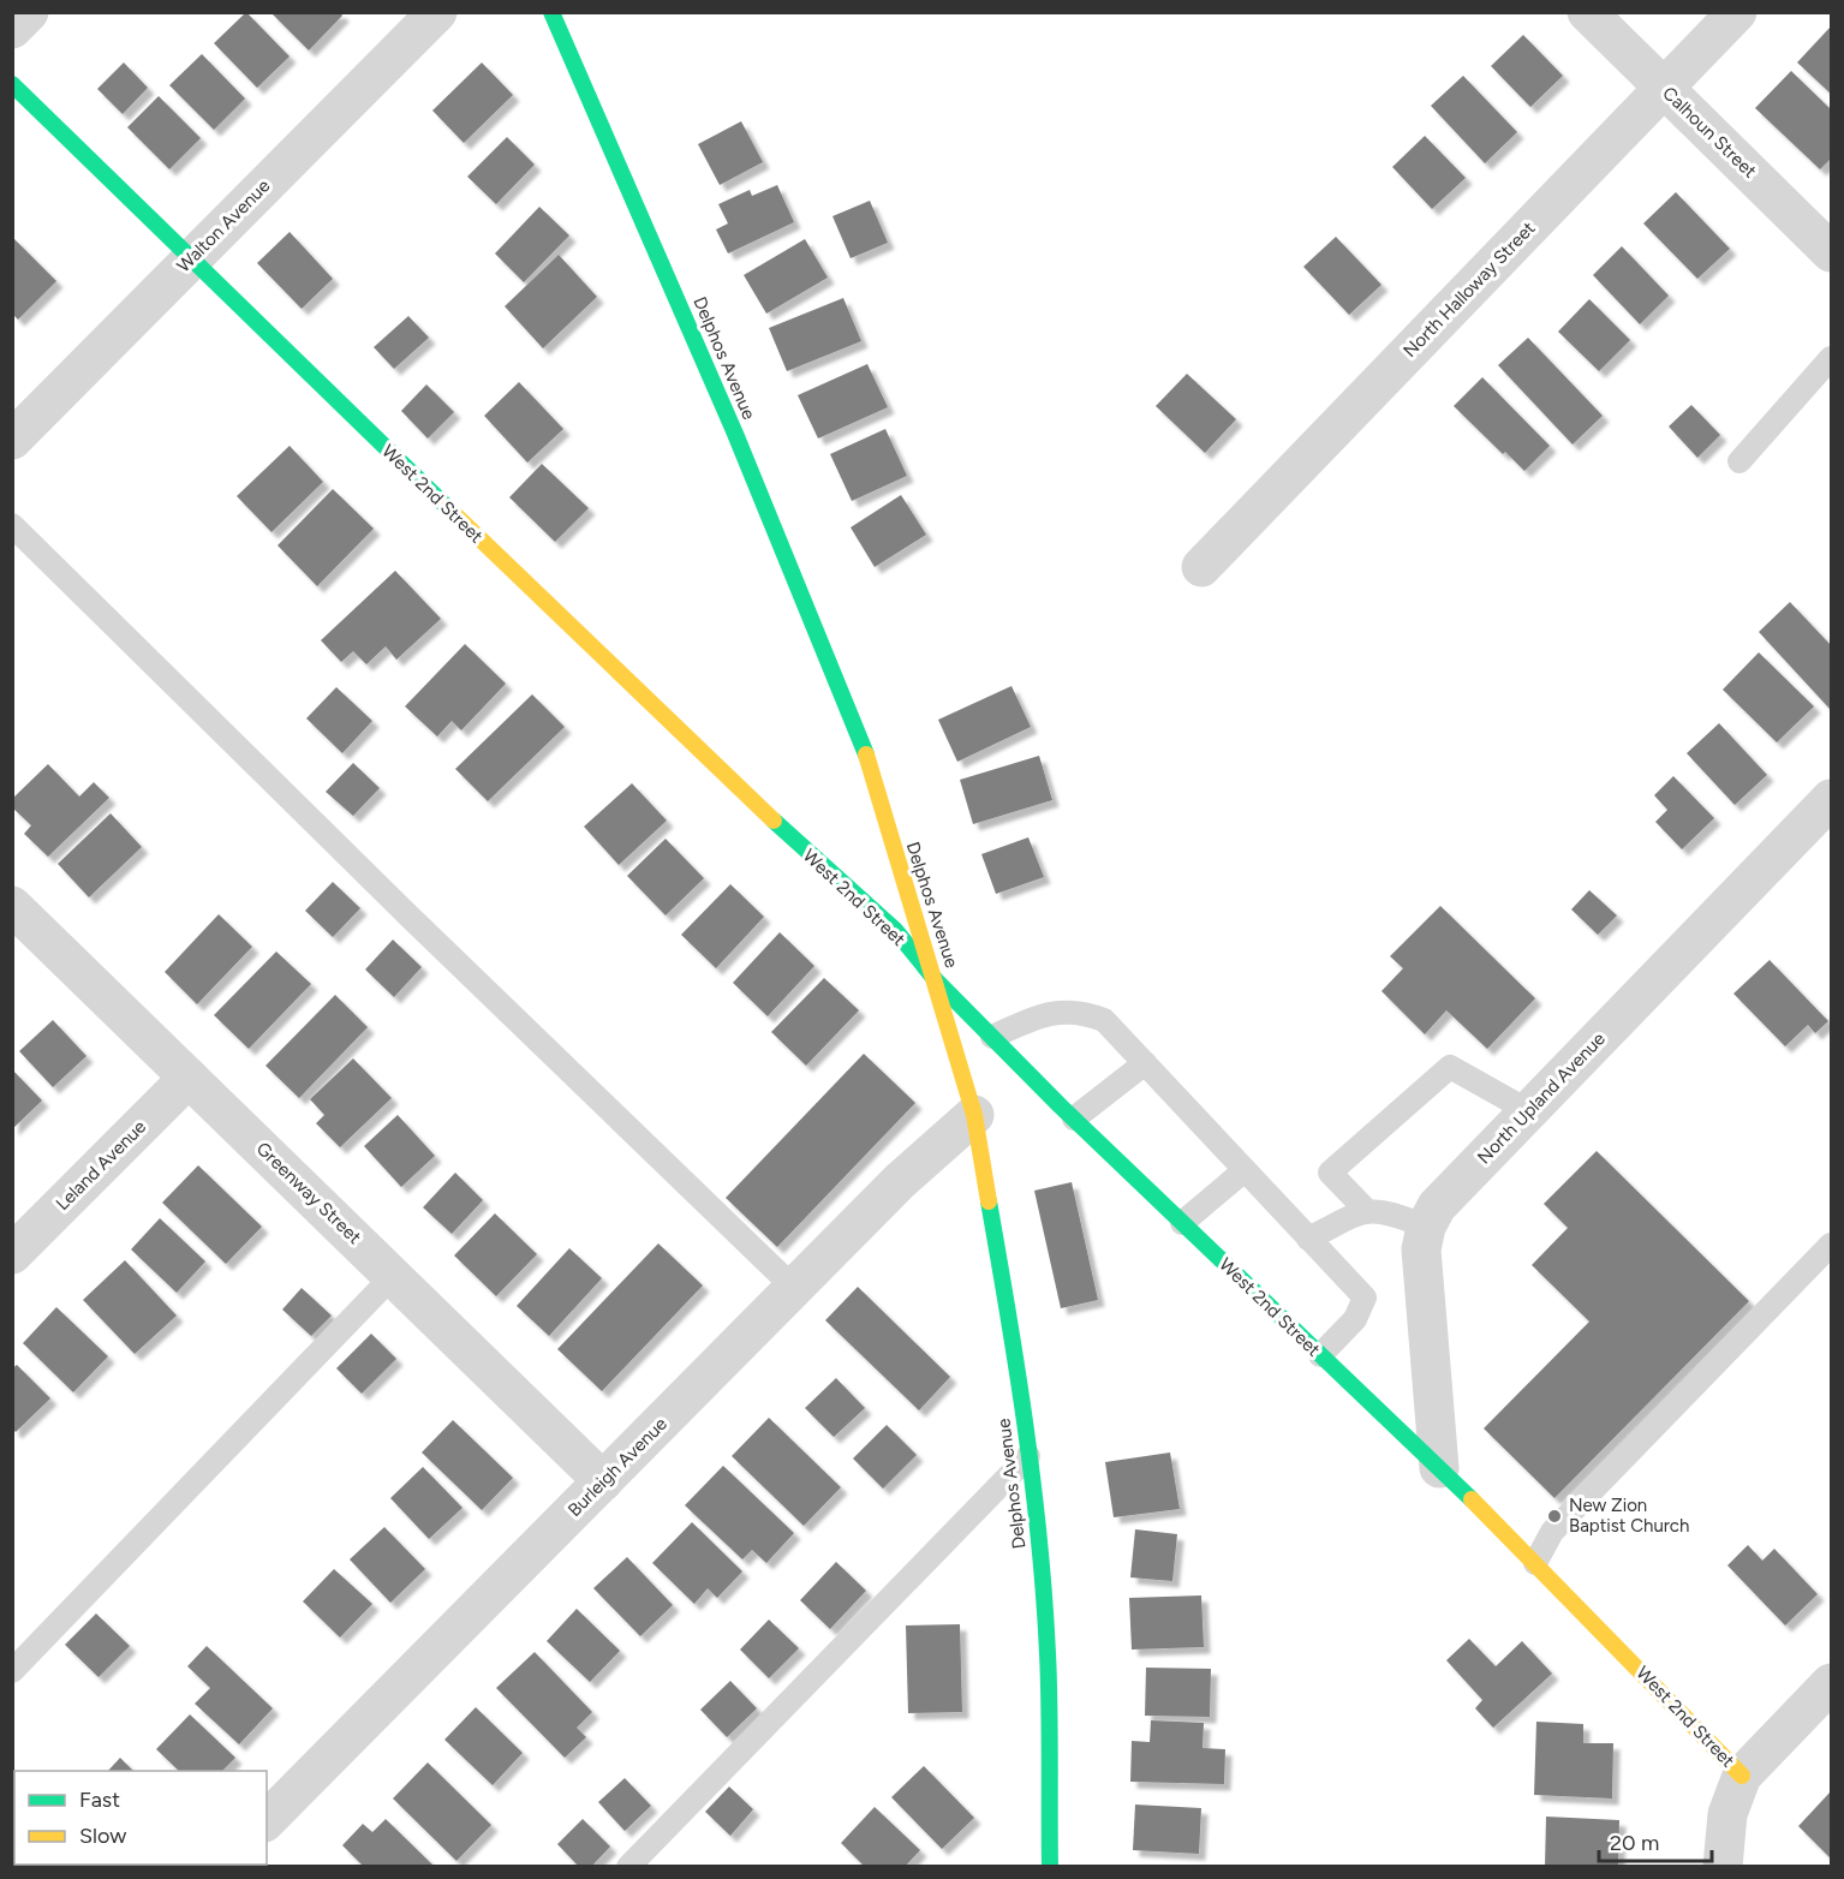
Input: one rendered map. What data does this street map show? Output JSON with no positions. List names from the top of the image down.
{
  "streets": {
    "street": [
      "Calhoun Street",
      "Walton Avenue",
      "North Halloway Street",
      "Delphos Avenue",
      "West 2nd Street",
      "North Upland Avenue",
      "Leland Avenue",
      "Greenway Street",
      "Burleigh Avenue"
    ]
  },
  "crossings": [
    ["Calhoun Street", "North Halloway Street"],
    ["Walton Avenue", "West 2nd Street"],
    ["Delphos Avenue", "West 2nd Street"],
    ["Delphos Avenue", "Burleigh Avenue"],
    ["West 2nd Street", "North Upland Avenue"],
    ["Leland Avenue", "Greenway Street"],
    ["Greenway Street", "Burleigh Avenue"]
  ],
  "places": ["New Zion Baptist Church"],
  "legend": ["Fast", "Slow"],
  "scale_bar": "20 m"
}
